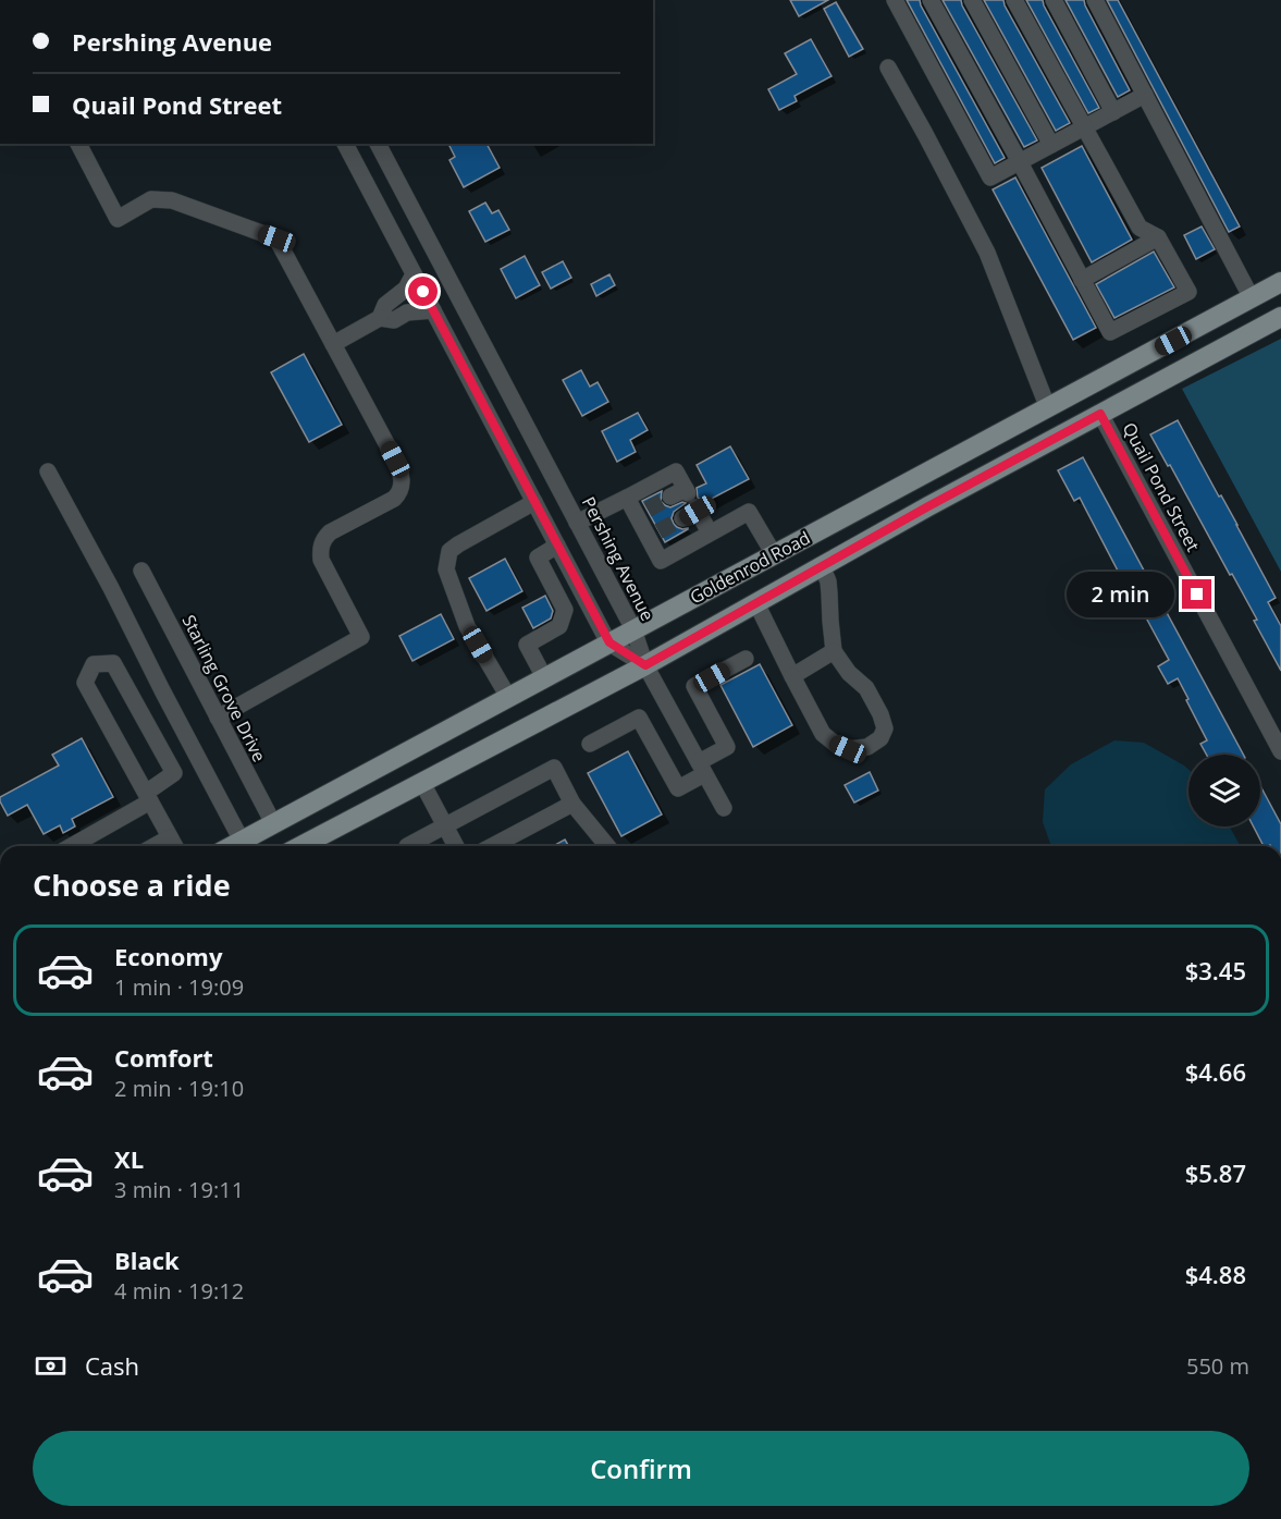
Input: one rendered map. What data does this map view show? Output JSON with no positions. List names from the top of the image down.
{
  "streets": {
    "main road": ["Goldenrod Road"],
    "street": ["Quail Pond Street", "Pershing Avenue", "Starling Grove Drive"]
  },
  "crossings": [
    ["Quail Pond Street", "Goldenrod Road"],
    ["Pershing Avenue", "Goldenrod Road"],
    ["Goldenrod Road", "Starling Grove Drive"]
  ],
  "page": {
    "banner": ["Pershing Avenue", "Quail Pond Street"],
    "bubble": "2 min",
    "heading": "Choose a ride",
    "list": [
      {
        "name": "Economy",
        "note": "1 min · 19:09",
        "value": "$3.45"
      },
      {
        "name": "Comfort",
        "note": "2 min · 19:10",
        "value": "$4.66"
      },
      {
        "name": "XL",
        "note": "3 min · 19:11",
        "value": "$5.87"
      },
      {
        "name": "Black",
        "note": "4 min · 19:12",
        "value": "$4.88"
      }
    ],
    "pay": ["Cash", "550 m"],
    "buttons": "Confirm"
  }
}
